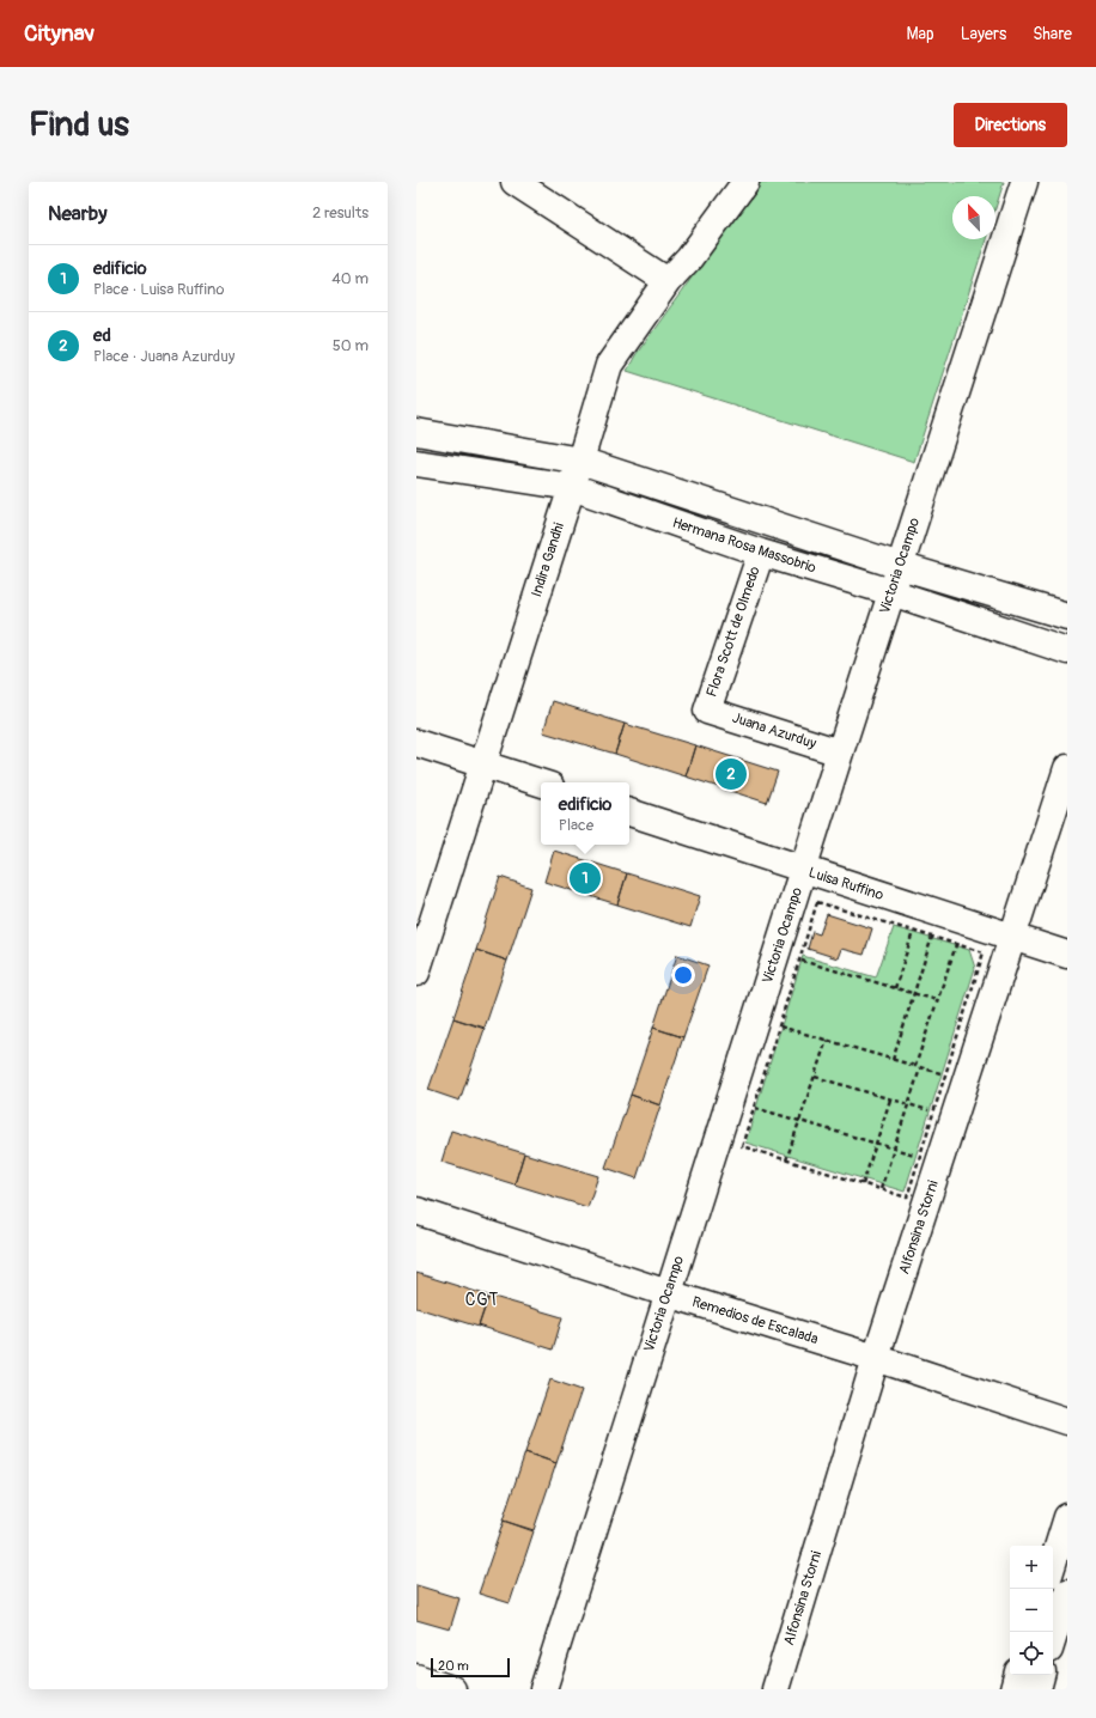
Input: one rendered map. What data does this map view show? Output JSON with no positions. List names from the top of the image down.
{
  "streets": {
    "street": [
      "Hermana Rosa Massobrio",
      "Indira Gandhi",
      "Victoria Ocampo",
      "Flora Scott de Olmedo",
      "Juana Azurduy",
      "Luisa Ruffino",
      "Alfonsina Storni",
      "Remedios de Escalada"
    ]
  },
  "crossings": [
    ["Hermana Rosa Massobrio", "Indira Gandhi"],
    ["Hermana Rosa Massobrio", "Victoria Ocampo"],
    ["Hermana Rosa Massobrio", "Flora Scott de Olmedo"],
    ["Victoria Ocampo", "Juana Azurduy"],
    ["Victoria Ocampo", "Luisa Ruffino"],
    ["Victoria Ocampo", "Remedios de Escalada"],
    ["Flora Scott de Olmedo", "Juana Azurduy"],
    ["Luisa Ruffino", "Alfonsina Storni"],
    ["Alfonsina Storni", "Remedios de Escalada"]
  ],
  "districts": ["CGT"],
  "scale_bar": "20 m",
  "north": "top left",
  "page": {
    "header": "Citynav",
    "nav": ["Map", "Layers", "Share"],
    "buttons": "Directions",
    "title": "Find us",
    "heading": ["Nearby", "2 results"],
    "list": [
      {
        "mark": "1",
        "name": "edificio",
        "note": "Place · Luisa Ruffino",
        "value": "40 m"
      },
      {
        "mark": "2",
        "name": "ed",
        "note": "Place · Juana Azurduy",
        "value": "50 m"
      }
    ],
    "pins": ["2", "1"],
    "popup": ["edificio", "Place"],
    "map_buttons": ["+", "−"],
    "scale": "20 m"
  }
}
